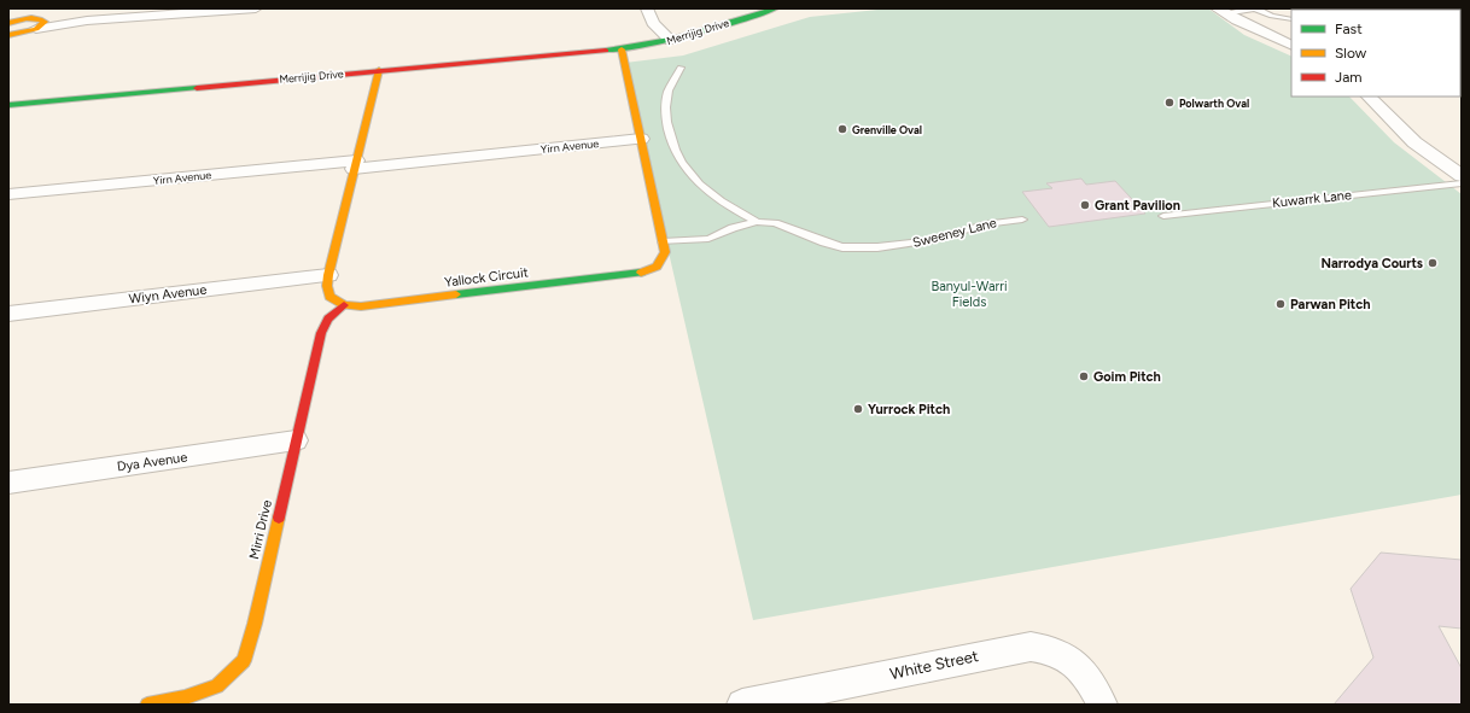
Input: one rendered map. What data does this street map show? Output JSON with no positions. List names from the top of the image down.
{
  "streets": {
    "street": [
      "Merrijig Drive",
      "Yirn Avenue",
      "Yallock Circuit",
      "Wiyn Avenue",
      "Dya Avenue",
      "Mirri Drive",
      "White Street"
    ],
    "lane": ["Kuwarrk Lane", "Sweeney Lane"]
  },
  "crossings": [
    ["Merrijig Drive", "Yallock Circuit"],
    ["Yirn Avenue", "Yallock Circuit"],
    ["Sweeney Lane", "Yallock Circuit"],
    ["Yallock Circuit", "Mirri Drive"],
    ["Dya Avenue", "Mirri Drive"]
  ],
  "parks": ["Banyul-Warri Fields"],
  "places": [
    "Polwarth Oval",
    "Grenville Oval",
    "Grant Pavilion",
    "Narrodya Courts",
    "Parwan Pitch",
    "Goim Pitch",
    "Yurrock Pitch"
  ],
  "legend": ["Fast", "Slow", "Jam"]
}
